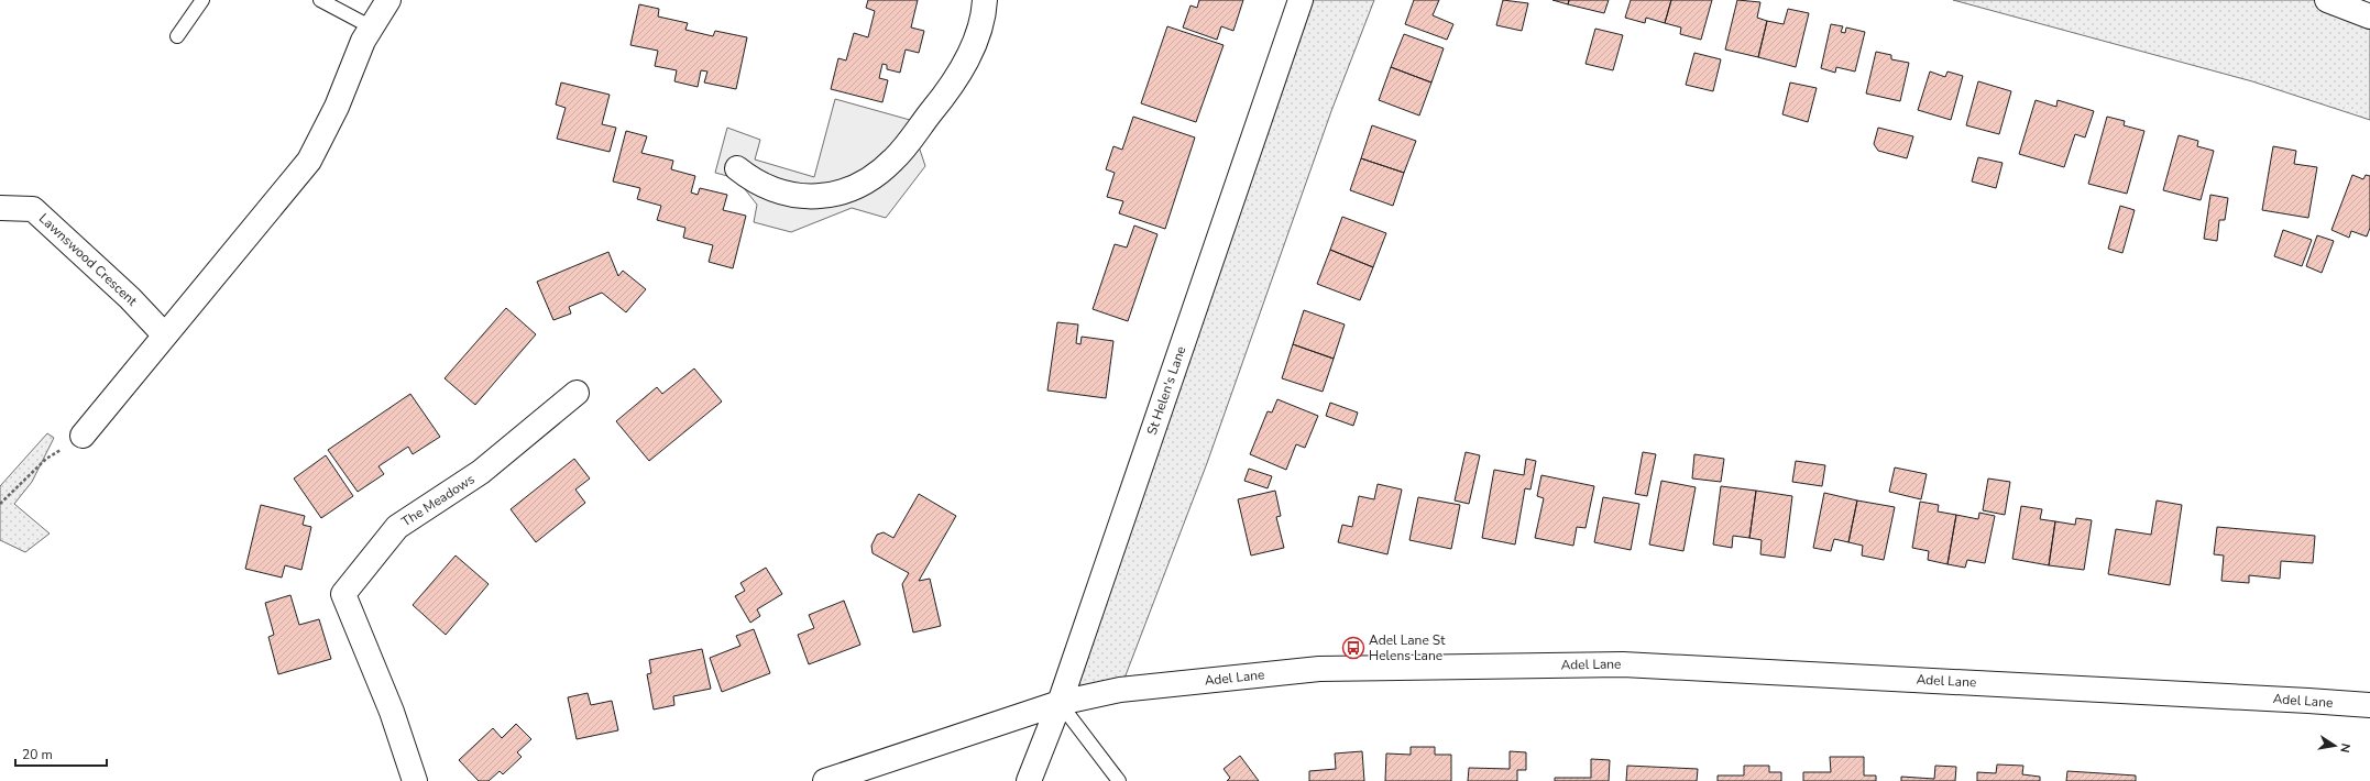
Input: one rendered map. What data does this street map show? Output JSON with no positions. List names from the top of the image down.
{
  "streets": {
    "main road": [
      "Lawnswood Crescent",
      "St Helen's Lane",
      "The Meadows",
      "Adel Lane"
    ]
  },
  "crossings": [
    ["St Helen's Lane", "Adel Lane"]
  ],
  "places": {
    "bus stop": ["Adel Lane St Helens Lane"]
  },
  "scale_bar": "20 m",
  "north": "right"
}
